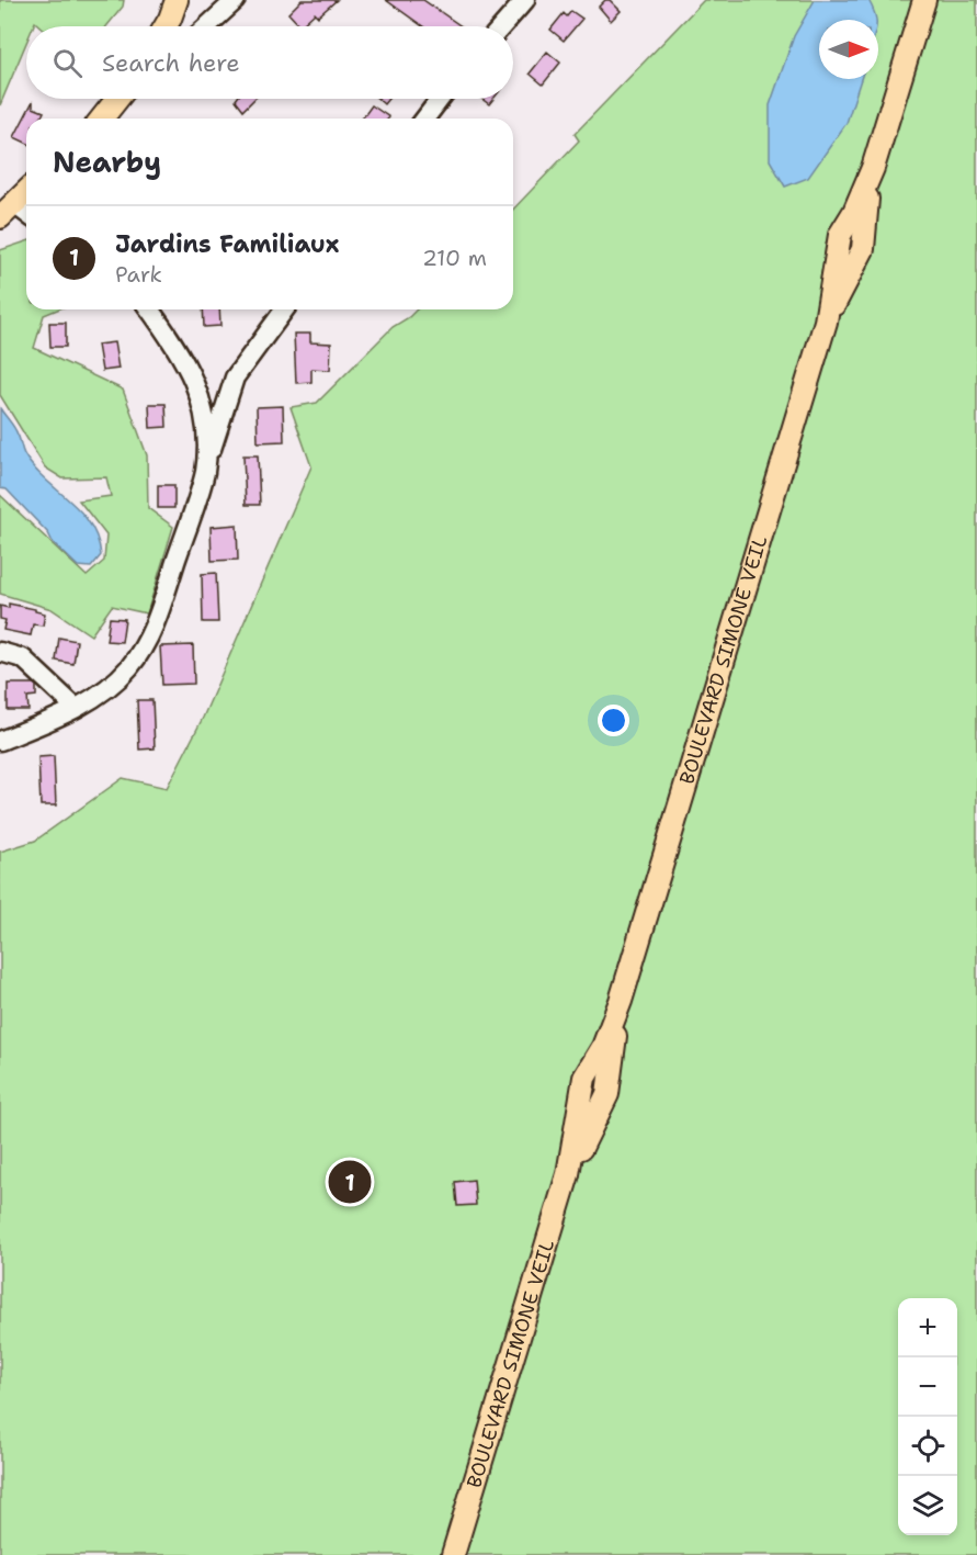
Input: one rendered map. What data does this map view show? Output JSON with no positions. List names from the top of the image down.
{
  "streets": {
    "main road": ["BOULEVARD SIMONE VEIL"]
  },
  "north": "right",
  "page": {
    "search": "Search here",
    "heading": "Nearby",
    "list": [
      {
        "mark": "1",
        "name": "Jardins Familiaux",
        "note": "Park",
        "value": "210 m"
      }
    ],
    "pins": "1",
    "map_buttons": ["+", "−"]
  }
}
